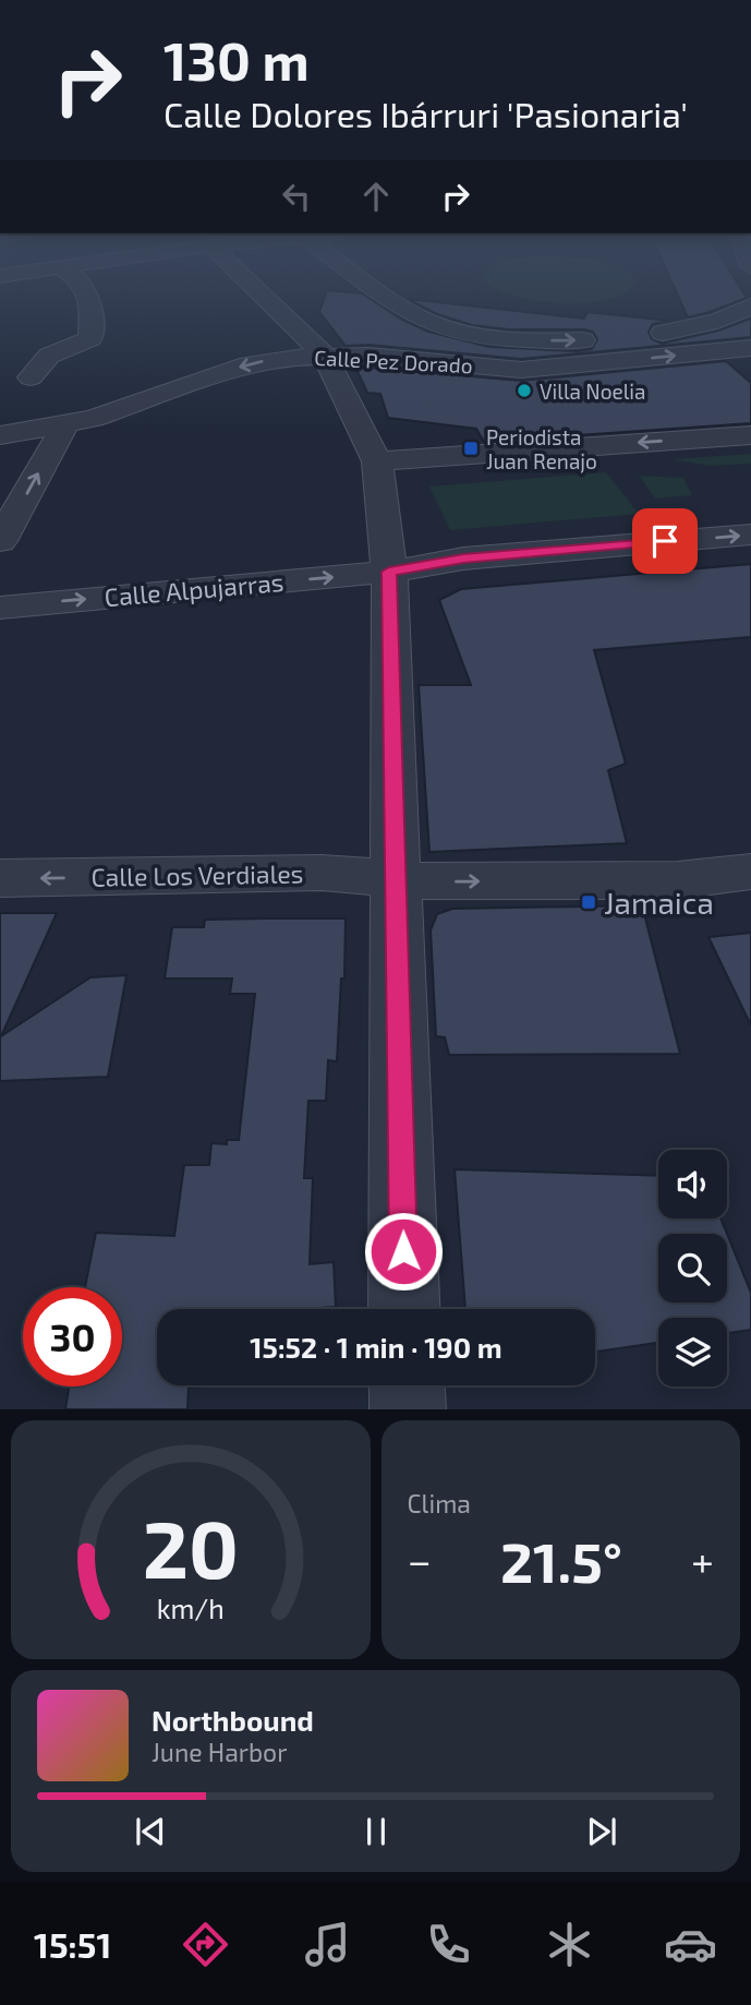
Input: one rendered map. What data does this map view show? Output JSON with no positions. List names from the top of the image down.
{
  "streets": {
    "street": ["Calle Pez Dorado", "Calle Alpujarras", "Calle Los Verdiales"]
  },
  "places": {
    "other": ["Villa Noelia"],
    "transit": ["Periodista Juan Renajo", "Jamaica"]
  },
  "page": {
    "turn": ["130 m", "Calle Dolores Ibárruri 'Pasionaria'"],
    "limit": "30",
    "trip": "15:52 · 1 min · 190 m",
    "tile": "Clima",
    "heat": ["−", "21.5°", "+"],
    "song": ["Northbound", "June Harbor"],
    "tabs": "15:51",
    "gauge": ["20", "km/h"]
  }
}
